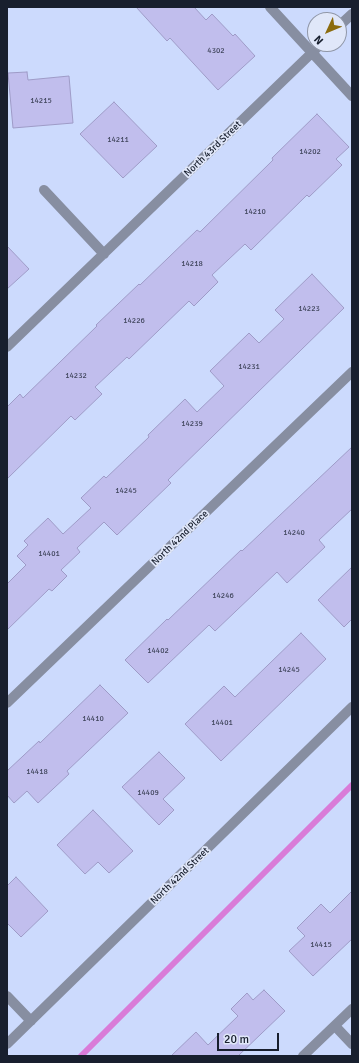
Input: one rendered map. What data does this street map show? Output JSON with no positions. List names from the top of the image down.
{
  "streets": {
    "street": ["North 43rd Street", "North 42nd Place", "North 42nd Street"]
  },
  "house_numbers": [
    "4302",
    "14215",
    "14211",
    "14202",
    "14210",
    "14218",
    "14223",
    "14226",
    "14231",
    "14232",
    "14239",
    "14245",
    "14240",
    "14401",
    "14246",
    "14402",
    "14245",
    "14410",
    "14401",
    "14418",
    "14409",
    "14415"
  ],
  "scale_bar": "20 m",
  "north": "bottom left"
}
